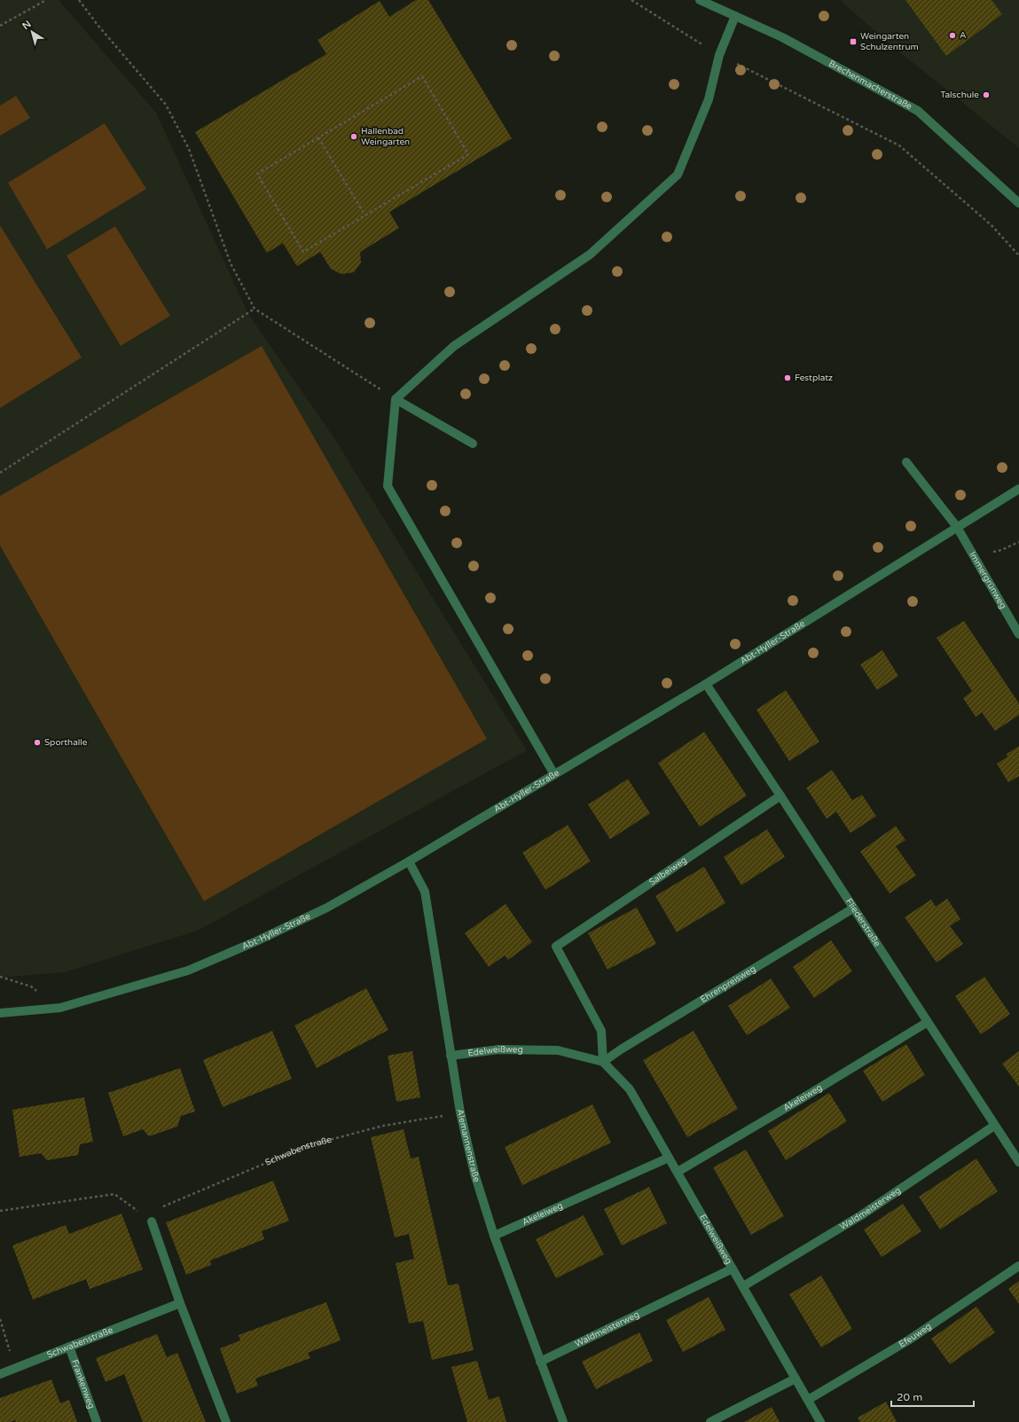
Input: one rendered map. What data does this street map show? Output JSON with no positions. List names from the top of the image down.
{
  "streets": {
    "street": [
      "Brechenmacherstraße",
      "Immergrünweg",
      "Abt-Hyller-Straße",
      "Salbeiweg",
      "Fliederstraße",
      "Ehrenpreisweg",
      "Edelweißweg",
      "Akeleiweg",
      "Alemannenstraße",
      "Schwabenstraße",
      "Waldmeisterweg",
      "Efeuweg",
      "Frankenweg"
    ]
  },
  "crossings": [
    ["Immergrünweg", "Abt-Hyller-Straße"],
    ["Abt-Hyller-Straße", "Fliederstraße"],
    ["Abt-Hyller-Straße", "Alemannenstraße"],
    ["Salbeiweg", "Fliederstraße"],
    ["Salbeiweg", "Ehrenpreisweg"],
    ["Salbeiweg", "Edelweißweg"],
    ["Fliederstraße", "Ehrenpreisweg"],
    ["Fliederstraße", "Akeleiweg"],
    ["Fliederstraße", "Waldmeisterweg"],
    ["Ehrenpreisweg", "Edelweißweg"],
    ["Edelweißweg", "Akeleiweg"],
    ["Edelweißweg", "Alemannenstraße"],
    ["Edelweißweg", "Waldmeisterweg"],
    ["Edelweißweg", "Efeuweg"],
    ["Akeleiweg", "Alemannenstraße"],
    ["Alemannenstraße", "Schwabenstraße"],
    ["Alemannenstraße", "Waldmeisterweg"],
    ["Schwabenstraße", "Frankenweg"]
  ],
  "places": {
    "other": [
      "A",
      "Talschule",
      "Hallenbad Weingarten",
      "Festplatz",
      "Sporthalle"
    ],
    "transit": ["Weingarten Schulzentrum"]
  },
  "scale_bar": "20 m",
  "north": "top left"
}
